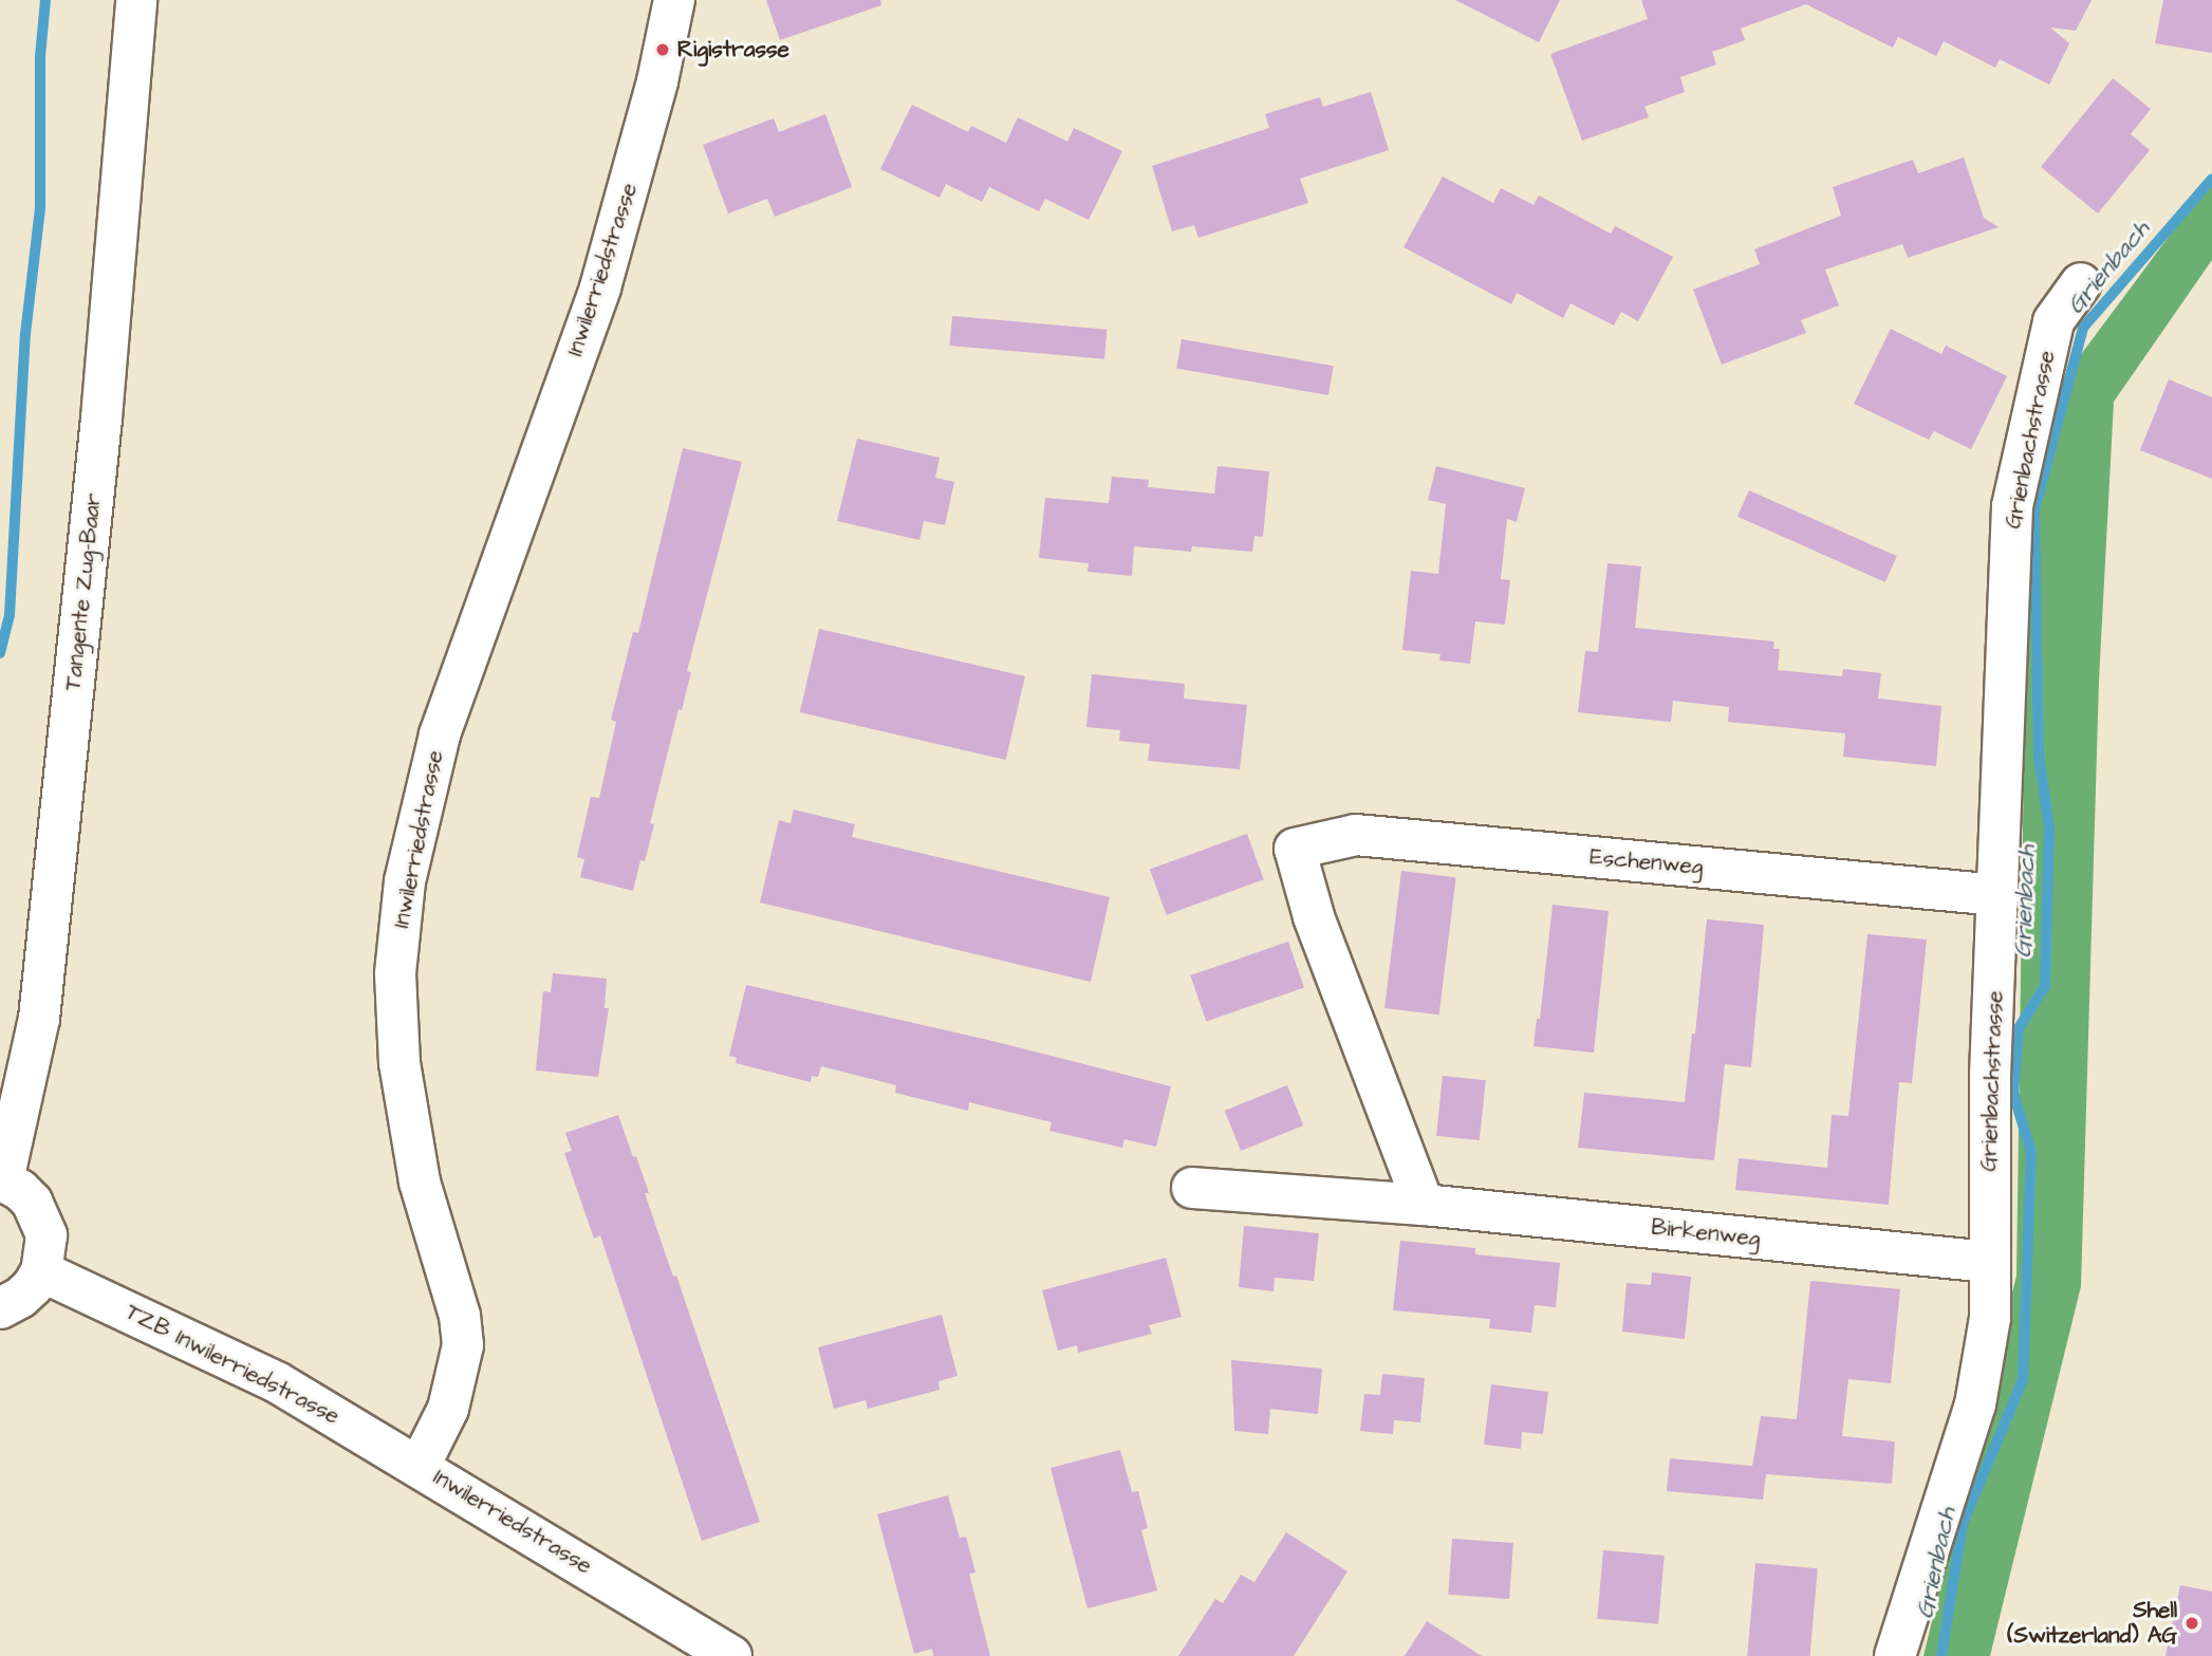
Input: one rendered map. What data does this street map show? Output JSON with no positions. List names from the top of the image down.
{
  "streets": {
    "street": [
      "Inwilerriedstrasse",
      "Grienbachstrasse",
      "Tangente Zug-Baar",
      "Eschenweg",
      "Birkenweg",
      "TZB Inwilerriedstrasse"
    ]
  },
  "crossings": [
    ["Inwilerriedstrasse", "TZB Inwilerriedstrasse"],
    ["Grienbachstrasse", "Eschenweg"],
    ["Grienbachstrasse", "Birkenweg"],
    ["Eschenweg", "Birkenweg"]
  ],
  "water": ["Grienbach"],
  "places": ["Rigistrasse", "Shell (Switzerland) AG"]
}
